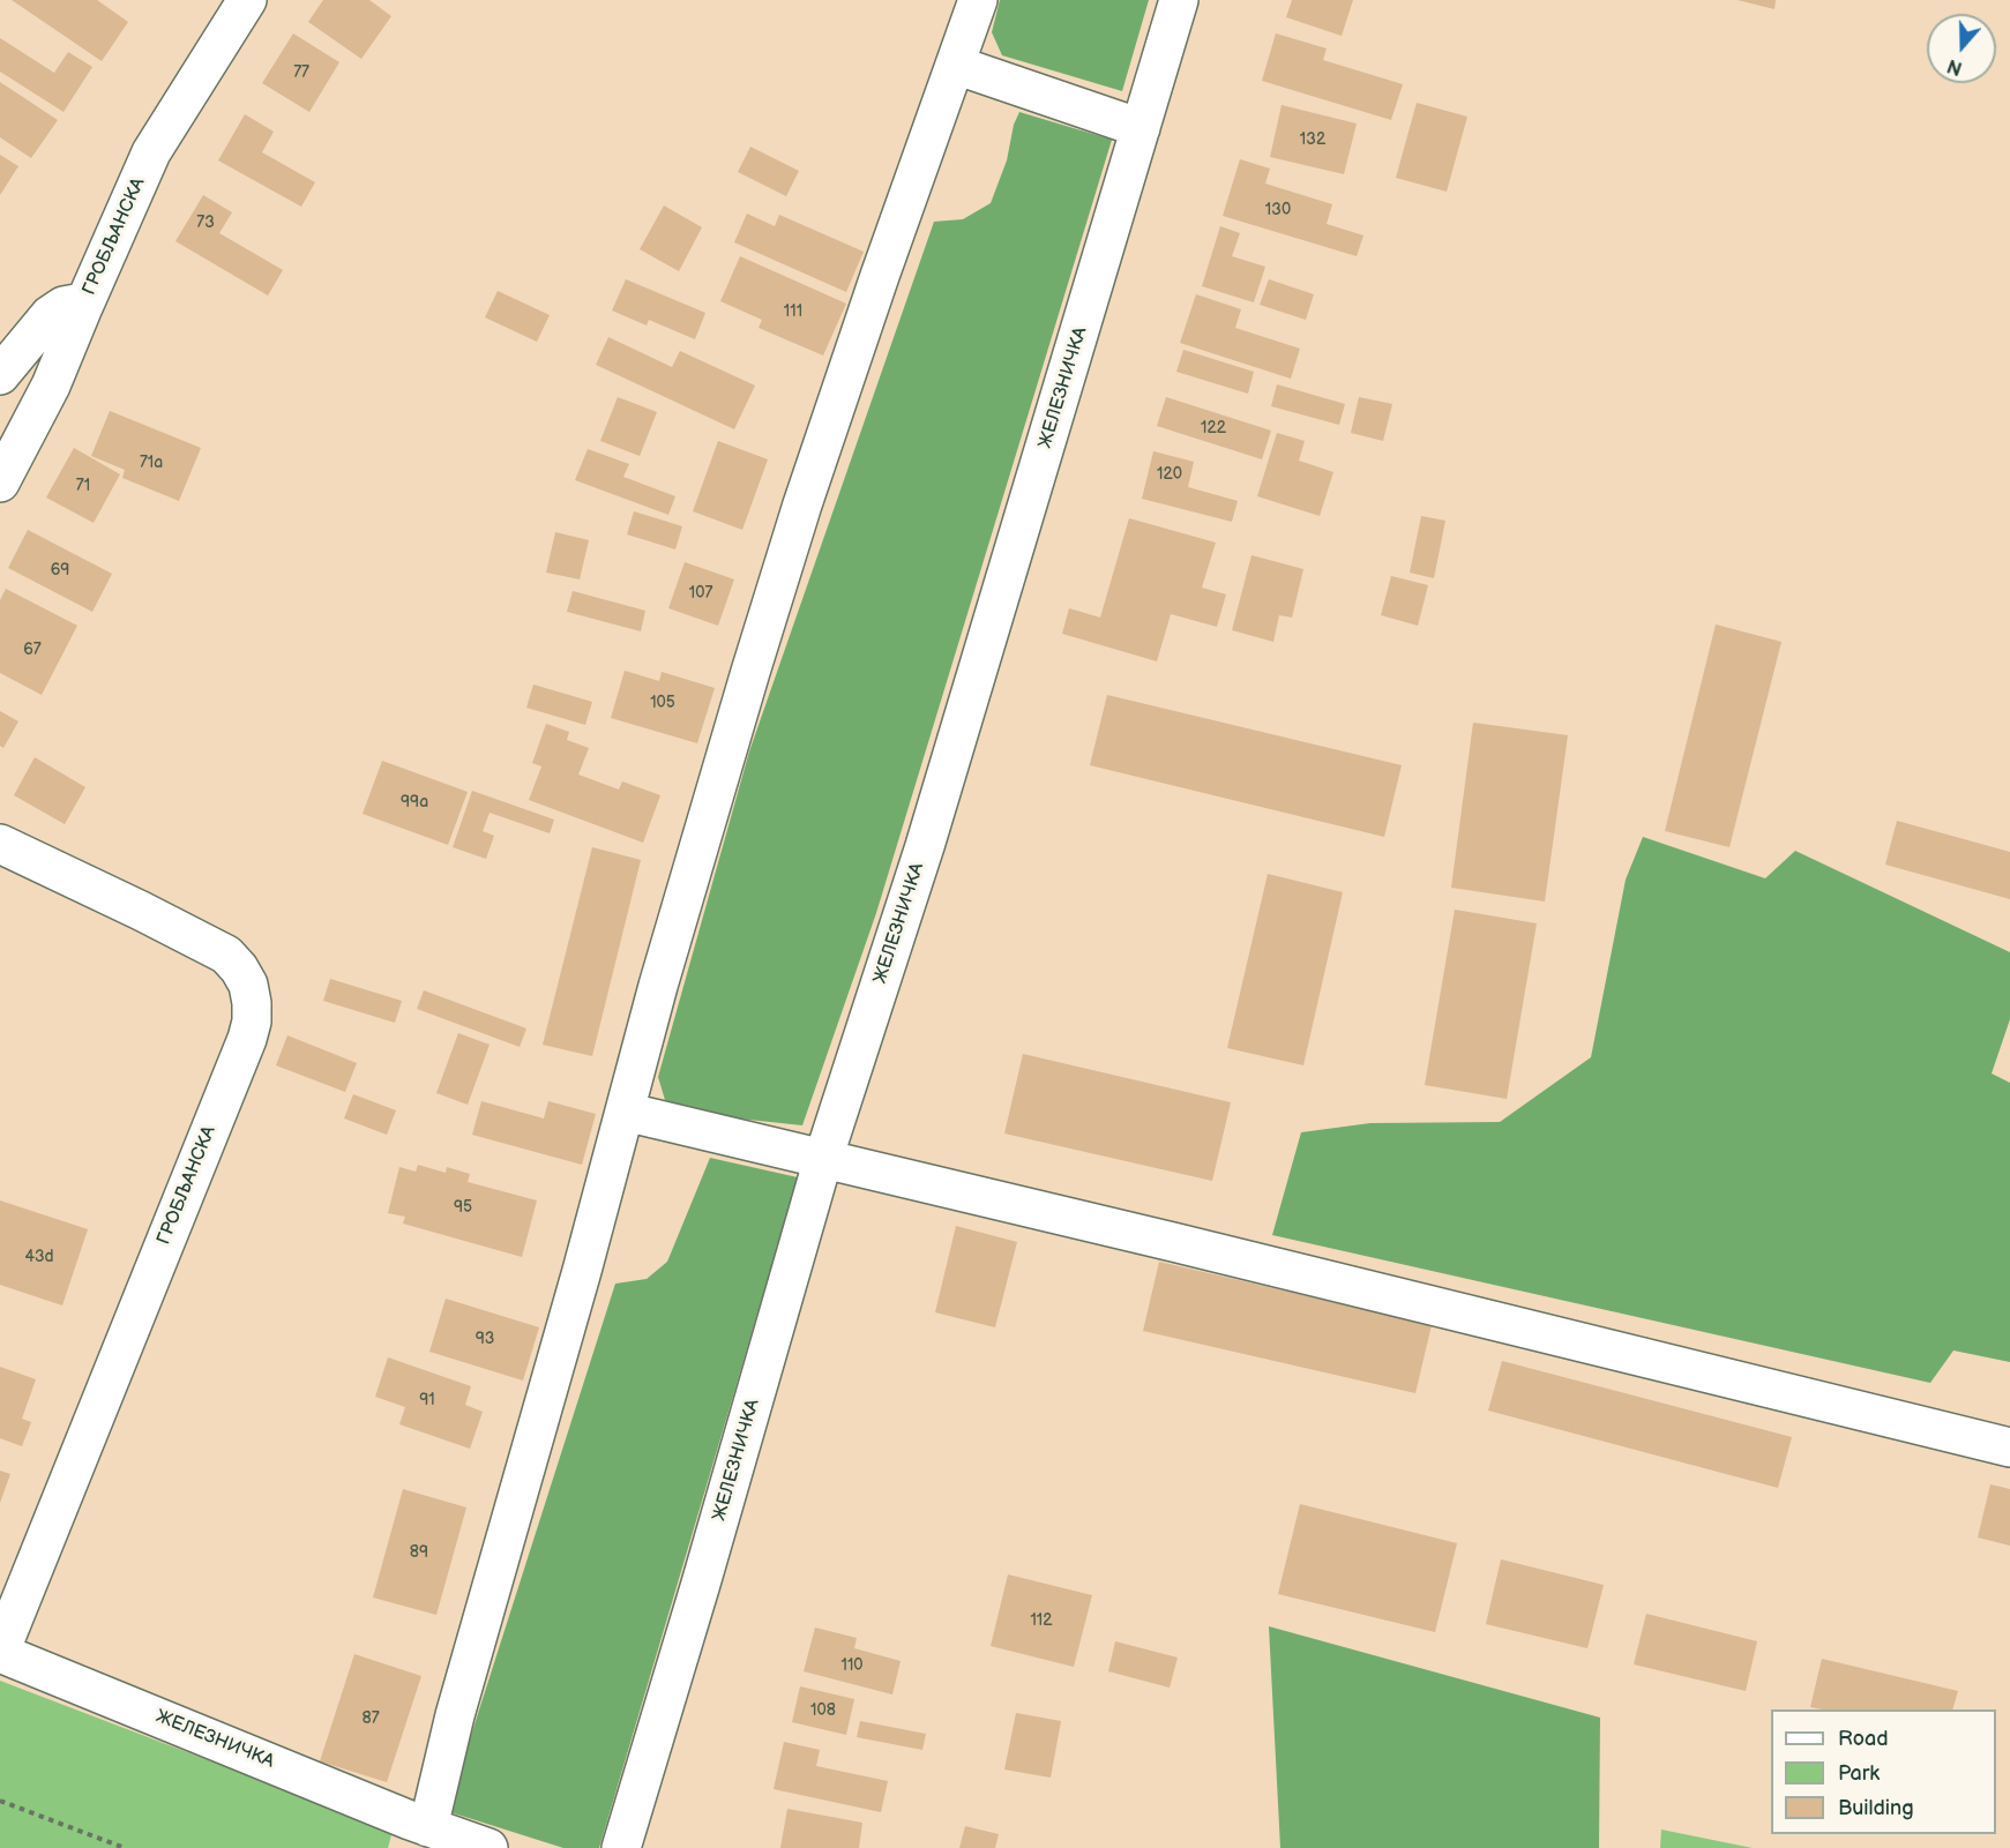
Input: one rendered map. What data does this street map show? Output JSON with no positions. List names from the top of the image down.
{
  "streets": {
    "street": ["ГРОБЉАНСКА", "ЖЕЛЕЗНИЧКА"]
  },
  "crossings": [
    ["ГРОБЉАНСКА", "ЖЕЛЕЗНИЧКА"]
  ],
  "house_numbers": [
    "77",
    "132",
    "130",
    "73",
    "111",
    "122",
    "71a",
    "120",
    "71",
    "69",
    "107",
    "67",
    "105",
    "99a",
    "95",
    "43d",
    "93",
    "91",
    "89",
    "112",
    "110",
    "108",
    "87"
  ],
  "legend": ["Road", "Park", "Building"],
  "north": "bottom"
}
